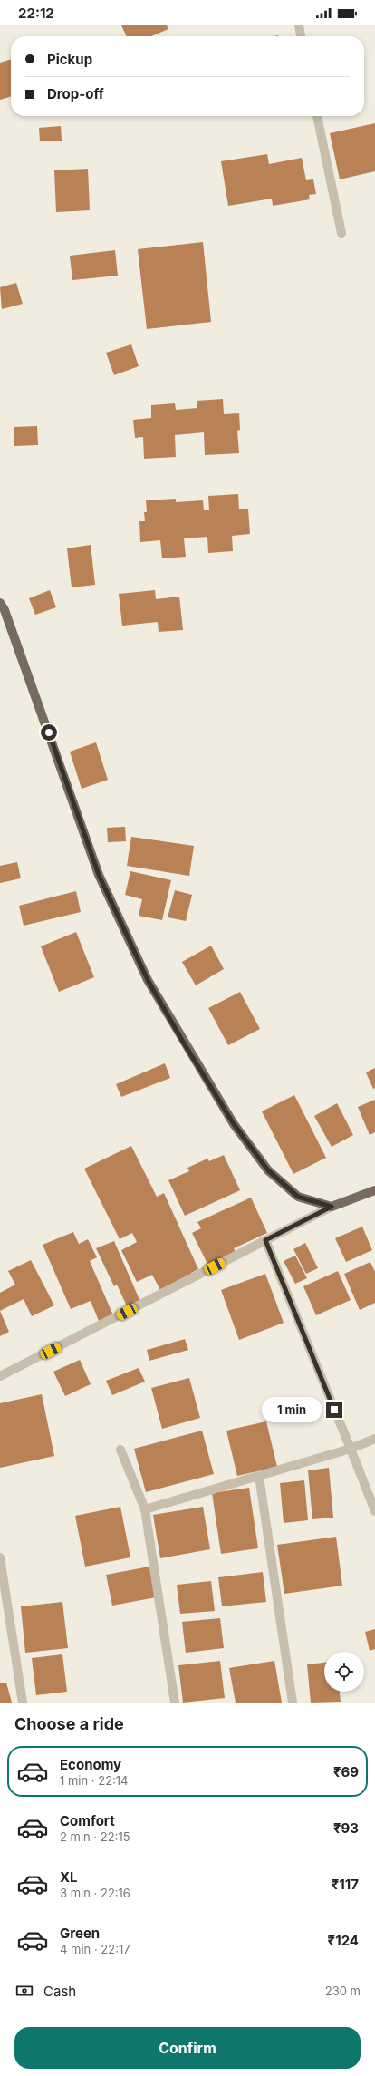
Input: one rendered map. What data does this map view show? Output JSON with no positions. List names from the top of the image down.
{
  "page": {
    "status": "22:12",
    "banner": ["Pickup", "Drop-off"],
    "bubble": "1 min",
    "heading": "Choose a ride",
    "list": [
      {
        "name": "Economy",
        "note": "1 min · 22:14",
        "value": "₹69"
      },
      {
        "name": "Comfort",
        "note": "2 min · 22:15",
        "value": "₹93"
      },
      {
        "name": "XL",
        "note": "3 min · 22:16",
        "value": "₹117"
      },
      {
        "name": "Green",
        "note": "4 min · 22:17",
        "value": "₹124"
      }
    ],
    "pay": ["Cash", "230 m"],
    "buttons": "Confirm"
  }
}
